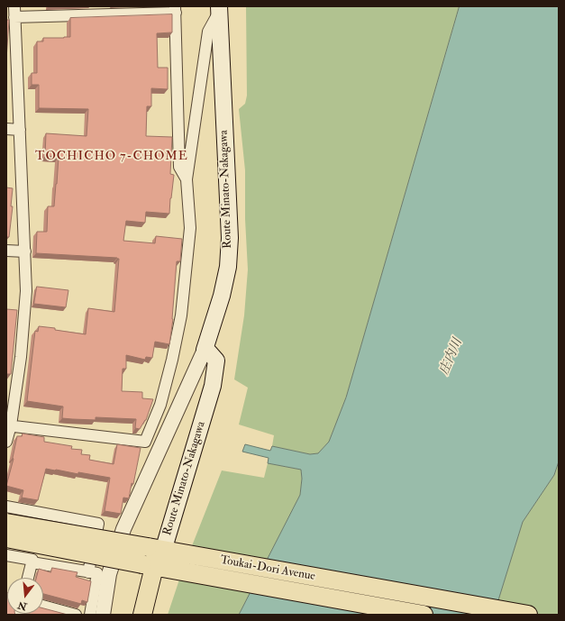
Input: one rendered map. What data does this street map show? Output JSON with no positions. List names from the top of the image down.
{
  "streets": {
    "main road": ["Route Minato-Nakagawa", "Toukai-Dori Avenue"]
  },
  "crossings": [
    ["Route Minato-Nakagawa", "Toukai-Dori Avenue"]
  ],
  "districts": ["TOCHICHO 7-CHOME"],
  "water": ["庄内川"],
  "north": "bottom"
}
